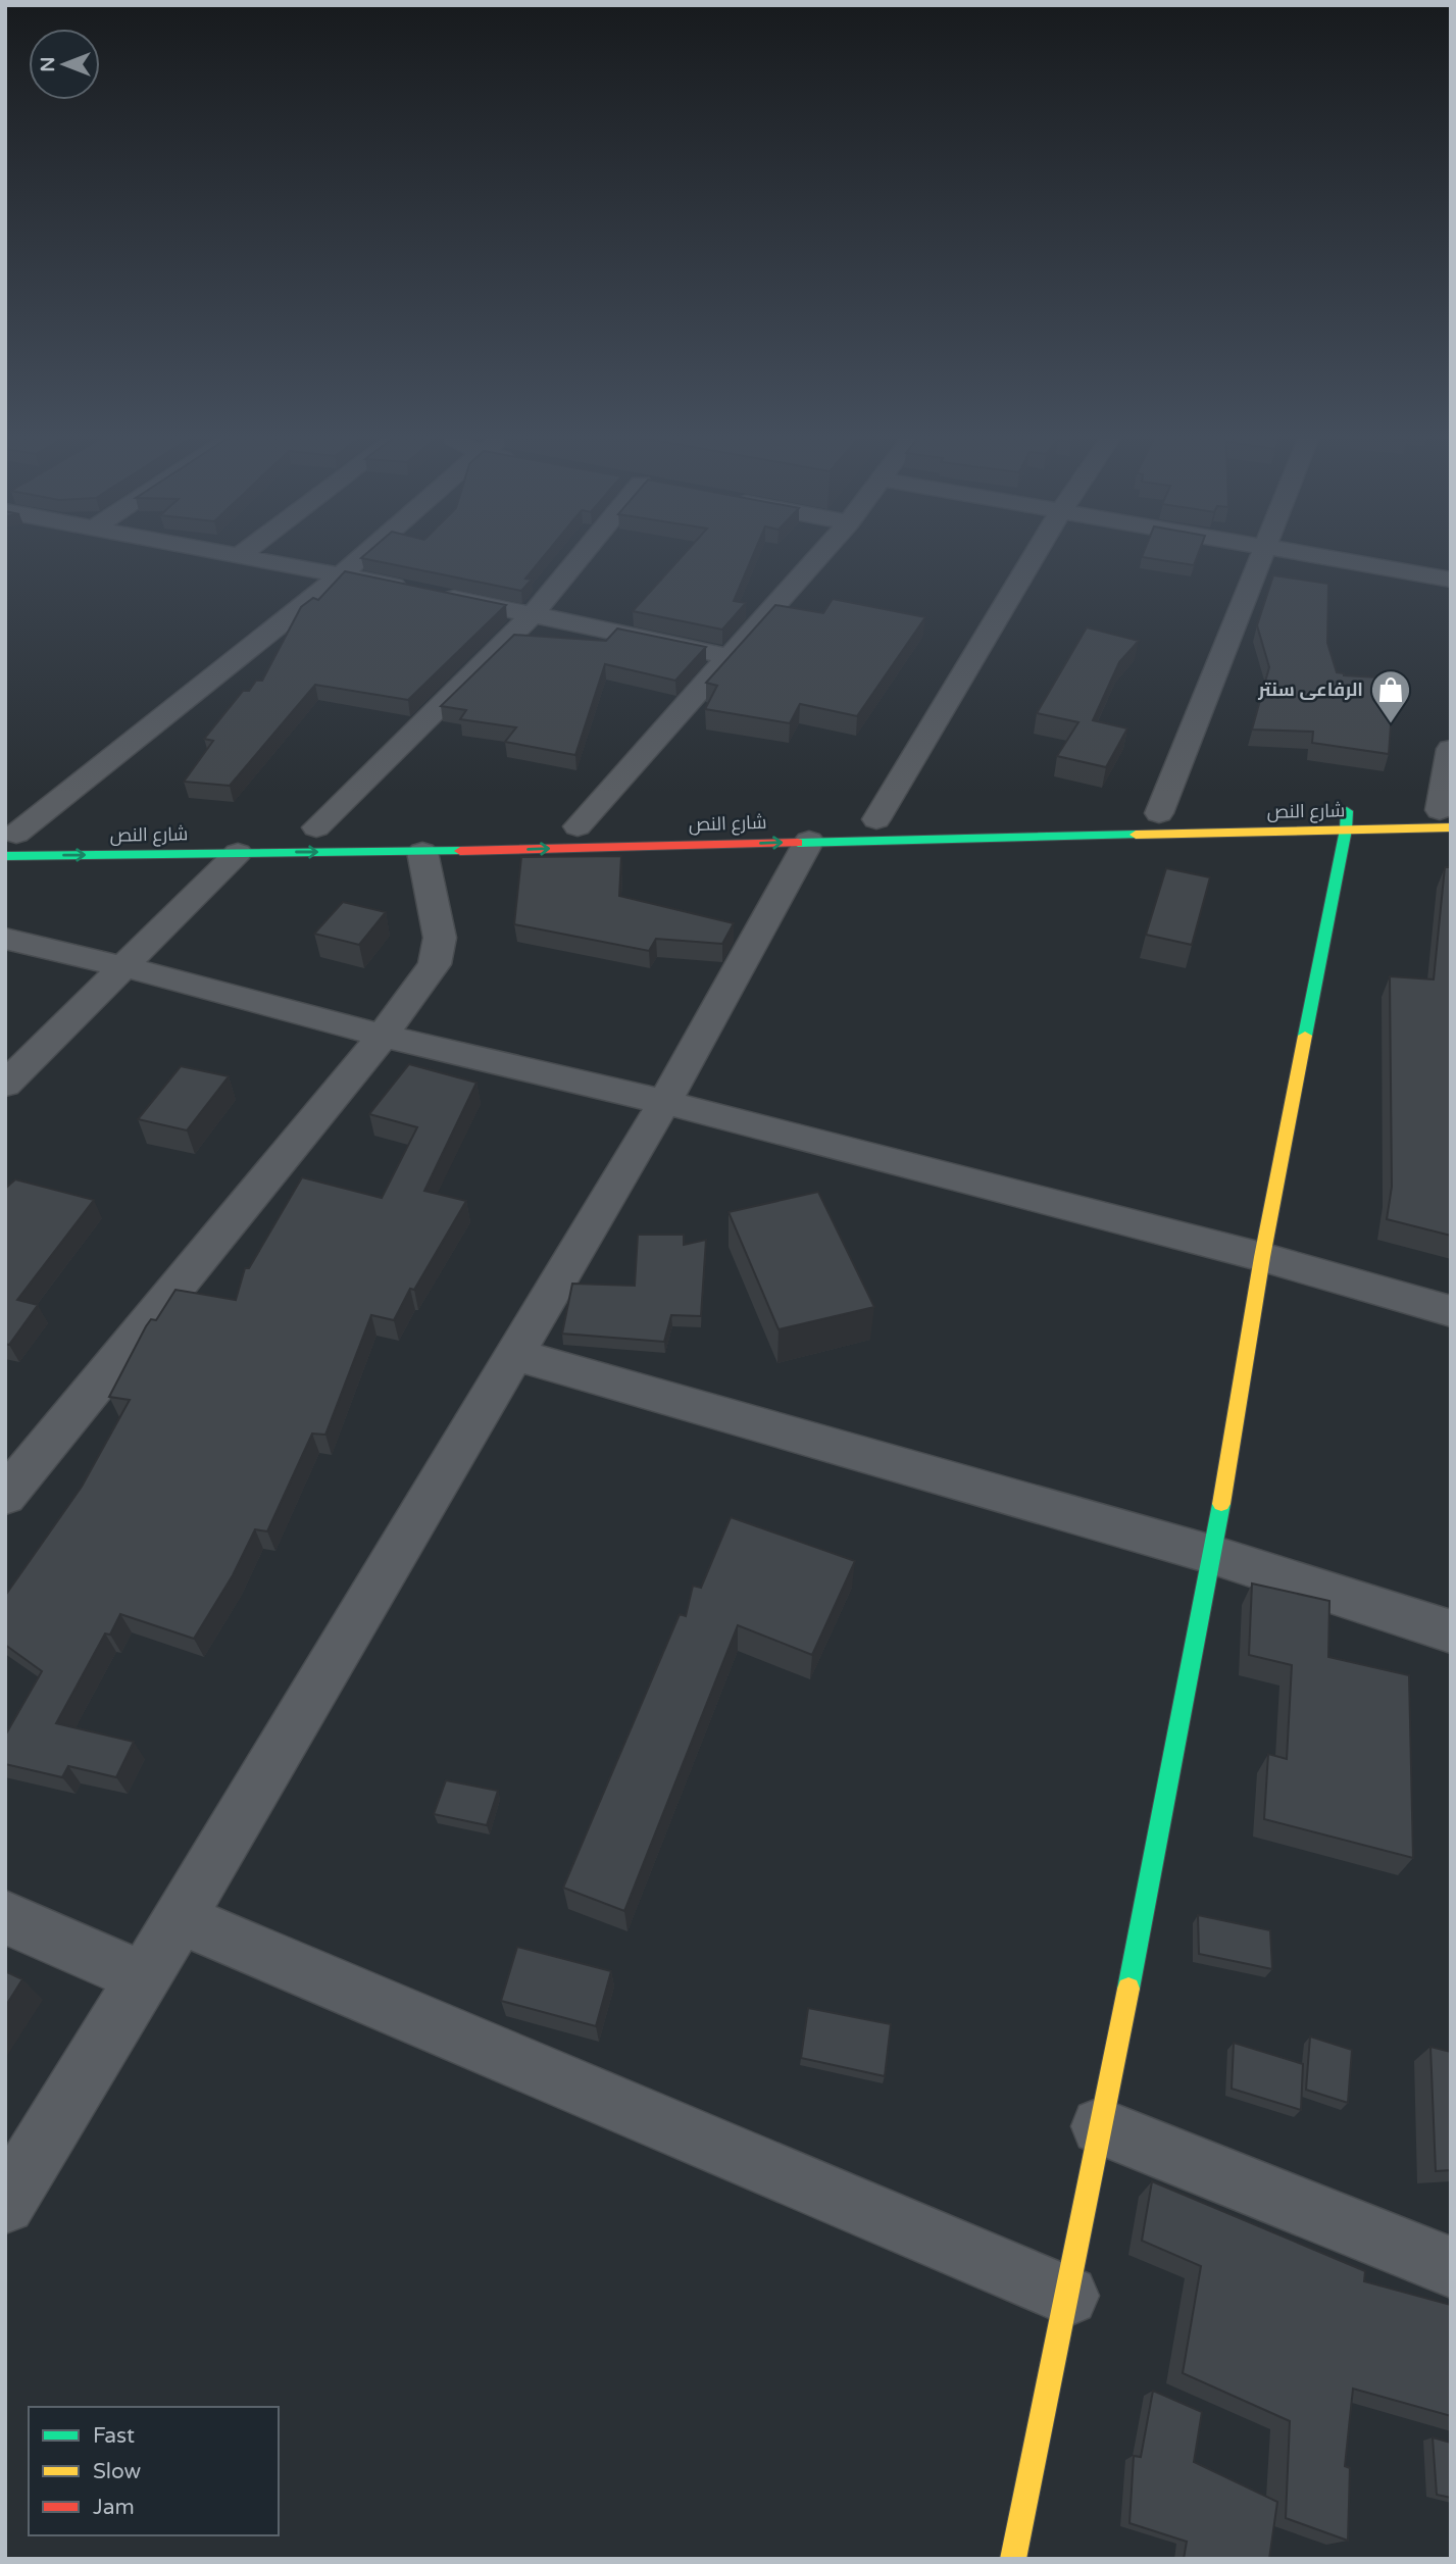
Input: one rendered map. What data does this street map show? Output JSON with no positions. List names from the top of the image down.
{
  "streets": {
    "main road": ["شارع النص"]
  },
  "one_way": ["شارع النص"],
  "places": {
    "shop": ["الرفاعى سنتر"]
  },
  "legend": ["Fast", "Slow", "Jam"],
  "north": "left"
}
